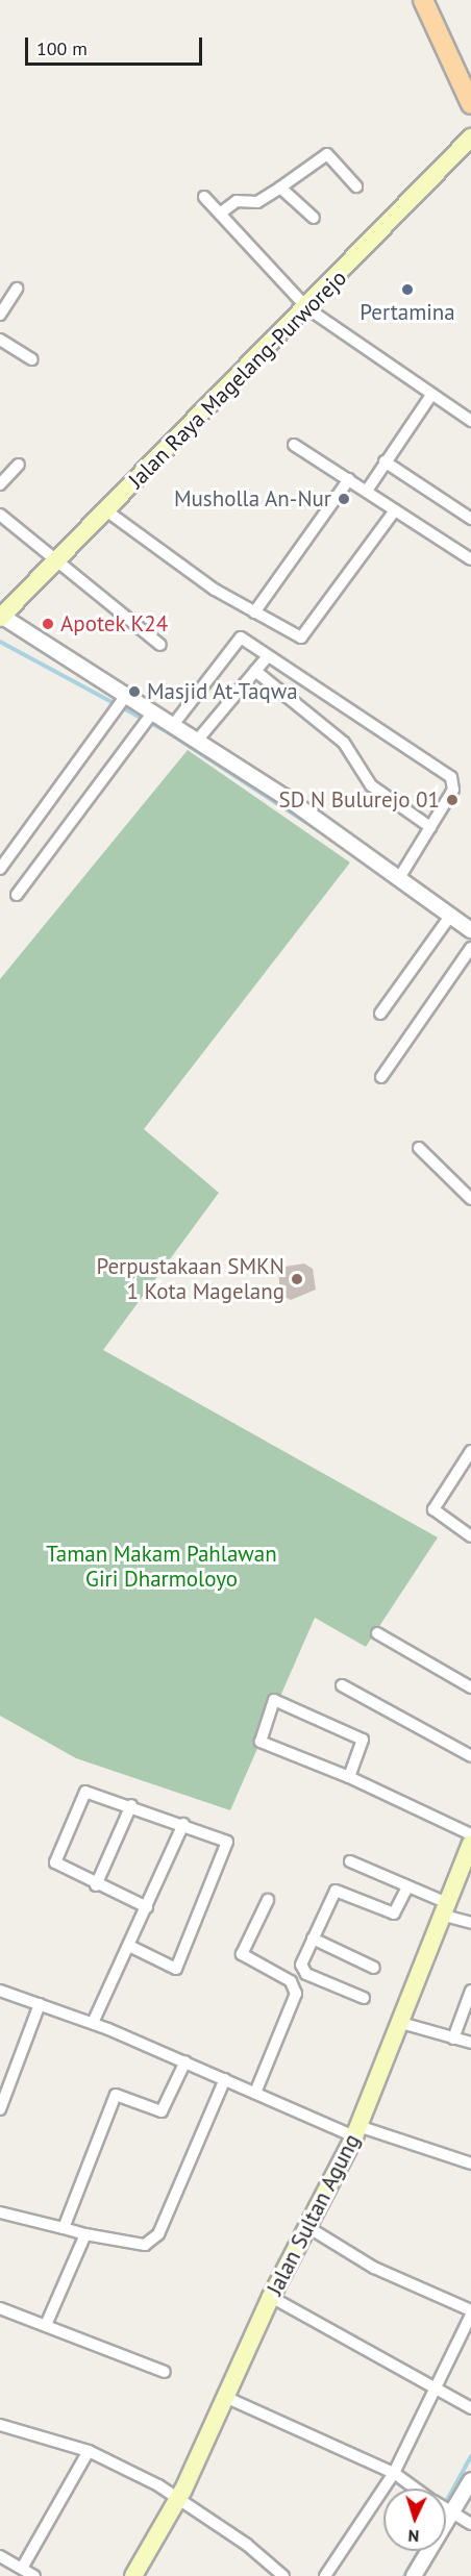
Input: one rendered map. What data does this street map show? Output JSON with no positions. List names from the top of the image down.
{
  "streets": {
    "main road": ["Jalan Raya Magelang-Purworejo", "Jalan Sultan Agung"]
  },
  "parks": ["Taman Makam Pahlawan Giri Dharmoloyo"],
  "places": [
    "Pertamina",
    "Musholla An-Nur",
    "Apotek K24",
    "Masjid At-Taqwa",
    "SD N Bulurejo 01",
    "Perpustakaan SMKN 1 Kota Magelang"
  ],
  "scale_bar": "100 m",
  "north": "bottom"
}
